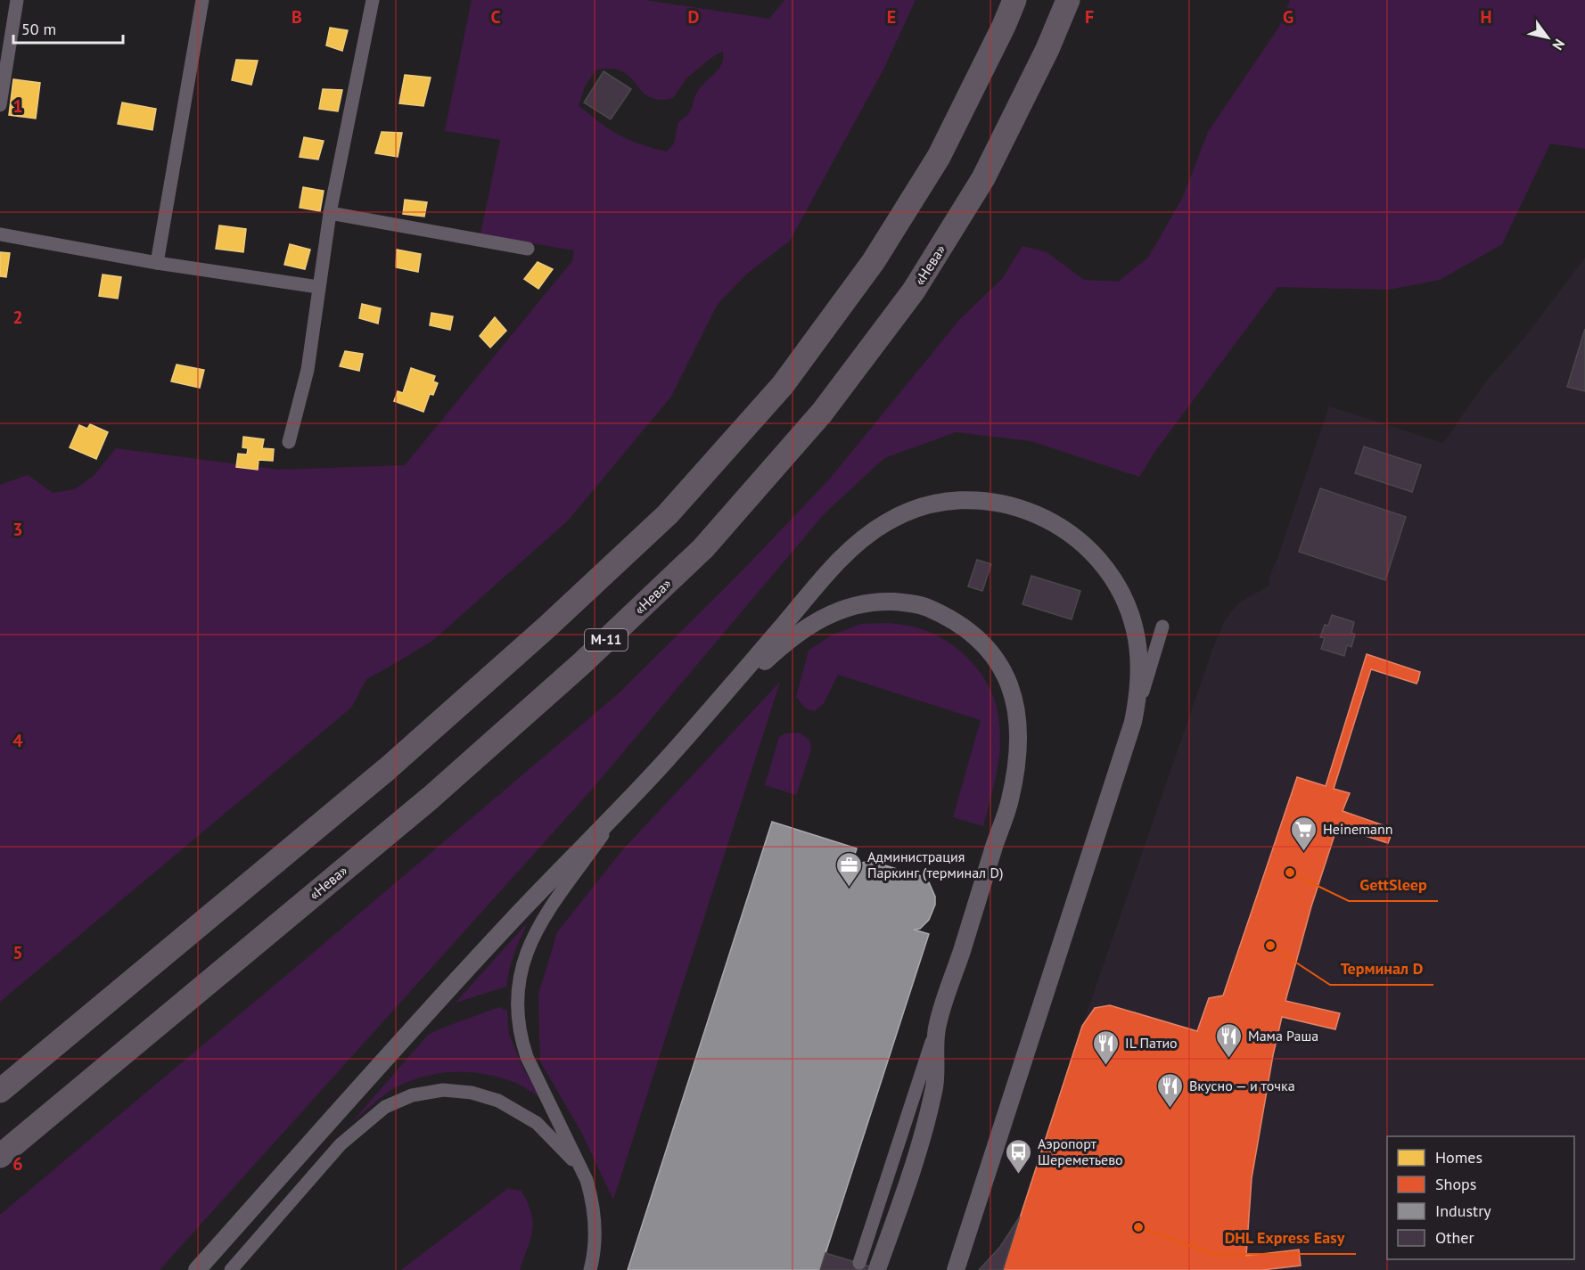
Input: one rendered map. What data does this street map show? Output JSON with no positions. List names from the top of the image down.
{
  "streets": {
    "highway": ["«Нева»", "М-11"]
  },
  "places": {
    "supermarket": ["Heinemann"],
    "other": ["GettSleep", "Терминал D", "DHL Express Easy"],
    "office": ["Администрация Паркинг (терминал D)"],
    "restaurant": ["Мама Раша", "IL Патио", "Вкусно — и точка"],
    "bus stop": ["Аэропорт Шереметьево"]
  },
  "legend": [
    "Homes",
    "Shops",
    "Industry",
    "Other"
  ],
  "scale_bar": "50 m",
  "north": "bottom right",
  "grid": {
    "columns": [
      "B",
      "C",
      "D",
      "E",
      "F",
      "G",
      "H"
    ],
    "rows": [
      "1",
      "2",
      "3",
      "4",
      "5",
      "6"
    ]
  }
}
